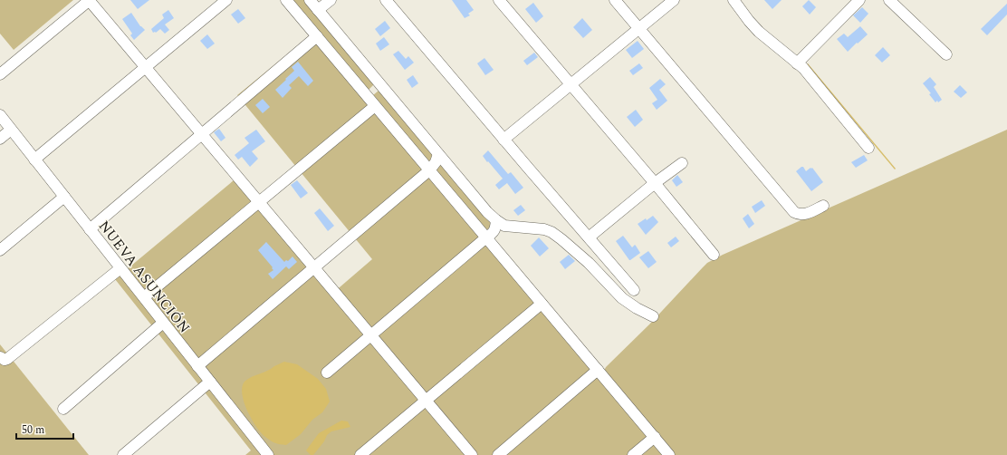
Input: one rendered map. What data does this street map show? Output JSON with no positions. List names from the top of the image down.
{
  "streets": {
    "street": ["NUEVA ASUNCIÓN"]
  },
  "scale_bar": "50 m"
}
